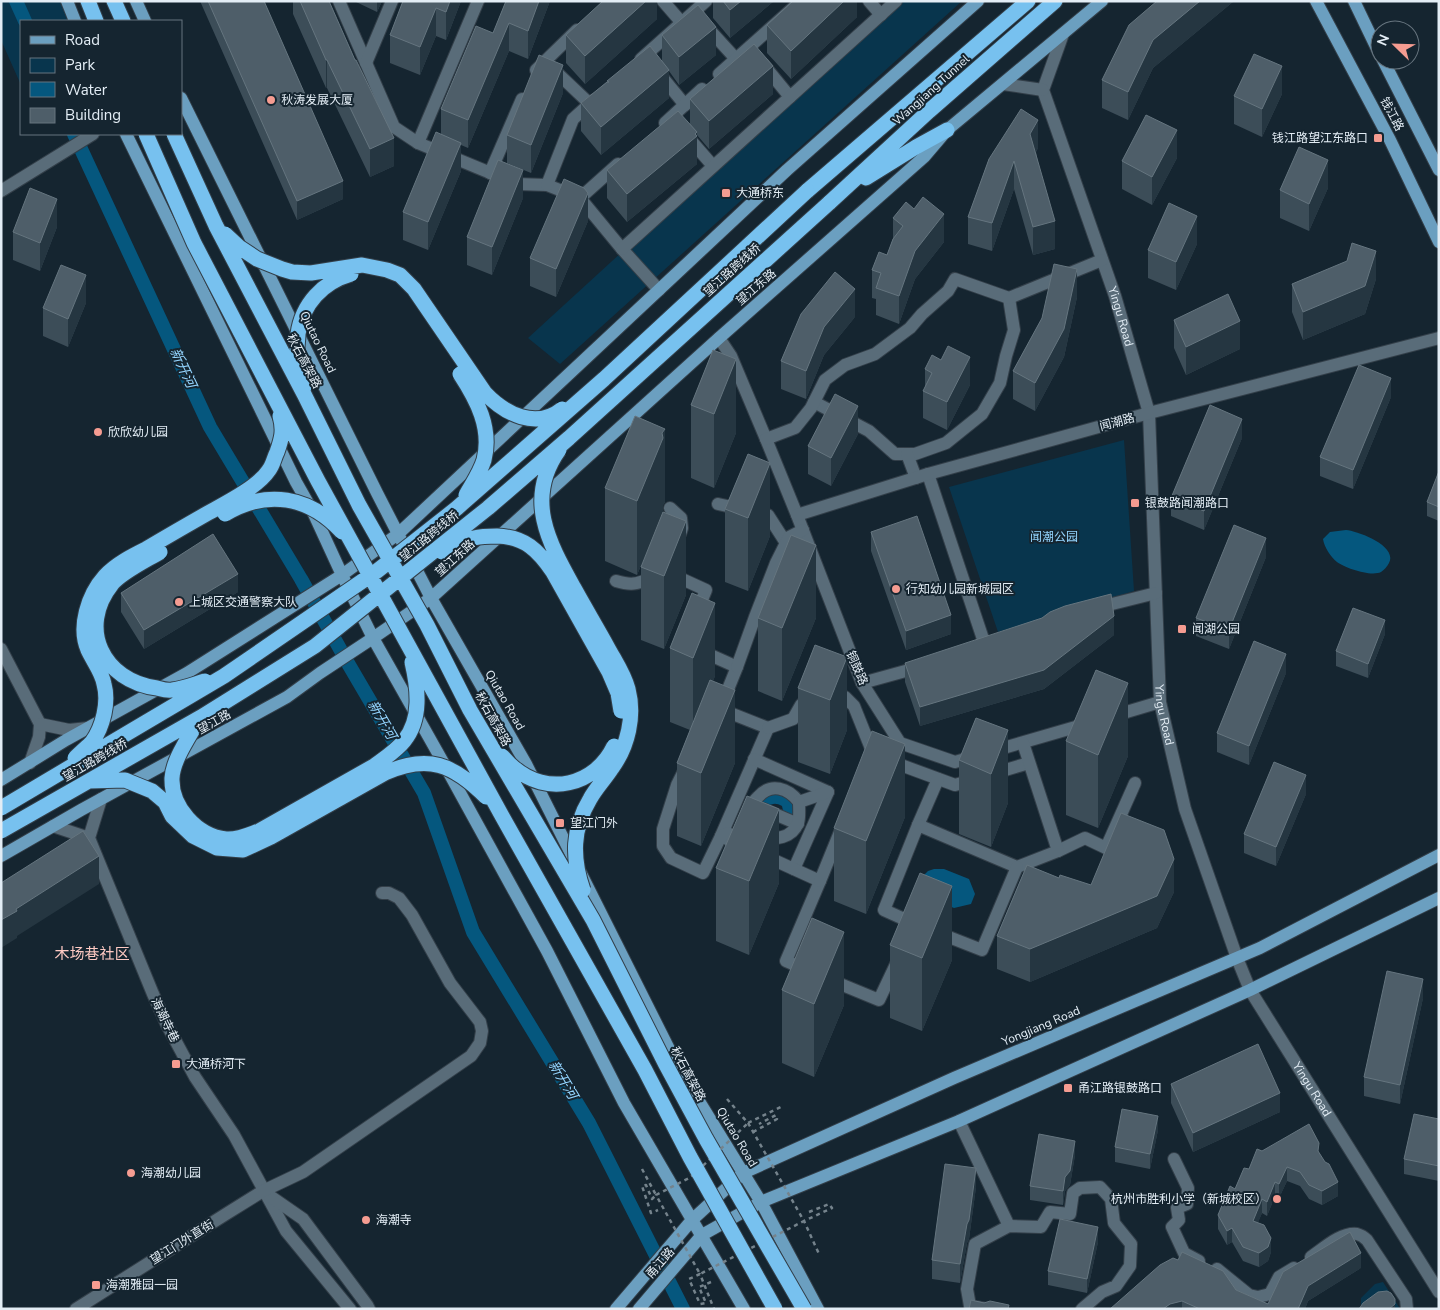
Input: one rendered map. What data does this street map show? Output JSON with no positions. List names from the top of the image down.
{
  "streets": {
    "highway": ["Wangjiang Tunnel", "望江路跨线桥", "秋石高架路"],
    "main road": [
      "钱江路",
      "望江东路",
      "Qiutao Road",
      "望江路",
      "Yongjiang Road",
      "甬江路"
    ],
    "street": [
      "Yingu Road",
      "闻潮路",
      "铜鼓路",
      "海潮寺巷",
      "望江门外直街"
    ]
  },
  "crossings": [
    ["Wangjiang Tunnel", "望江路跨线桥"],
    ["望江东路", "Qiutao Road"],
    ["望江东路", "铜鼓路"],
    ["望江东路", "望江路"],
    ["Yingu Road", "闻潮路"],
    ["Yingu Road", "铜鼓路"],
    ["Yingu Road", "Yongjiang Road"],
    ["Qiutao Road", "望江路"],
    ["Qiutao Road", "Yongjiang Road"],
    ["闻潮路", "铜鼓路"],
    ["海潮寺巷", "望江门外直街"],
    ["Yongjiang Road", "甬江路"]
  ],
  "districts": ["木场巷社区"],
  "water": ["新开河"],
  "parks": ["闻潮公园"],
  "places": {
    "other": [
      "秋涛发展大厦",
      "欣欣幼儿园",
      "行知幼儿园新城园区",
      "上城区交通警察大队",
      "海潮幼儿园",
      "杭州市胜利小学（新城校区）",
      "海潮寺"
    ],
    "transit": [
      "钱江路望江东路口",
      "大通桥东",
      "银鼓路闻潮路口",
      "闻湖公园",
      "望江门外",
      "大通桥河下",
      "甬江路银鼓路口",
      "海潮雅园一园"
    ]
  },
  "legend": [
    "Road",
    "Park",
    "Water",
    "Building"
  ],
  "north": "top left"
}
